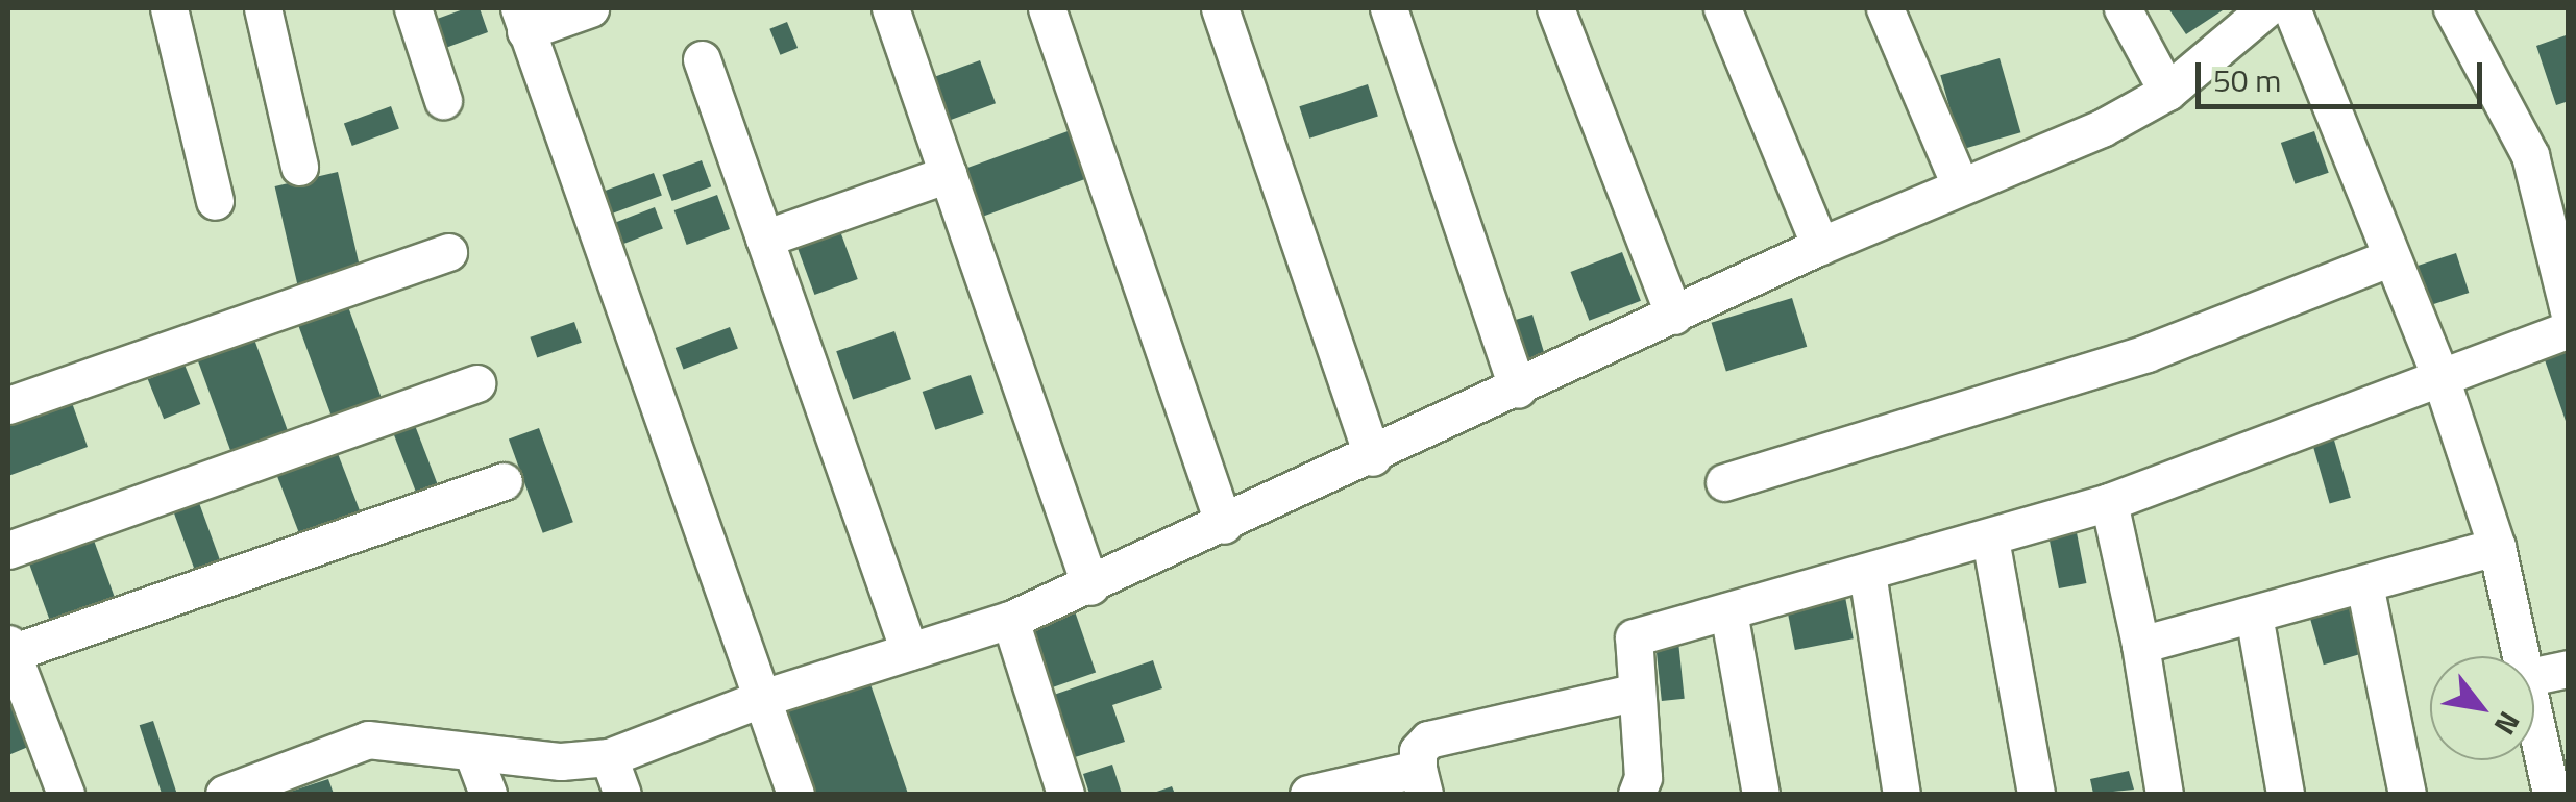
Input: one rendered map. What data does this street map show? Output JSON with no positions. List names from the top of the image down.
{
  "scale_bar": "50 m",
  "north": "bottom right"
}
